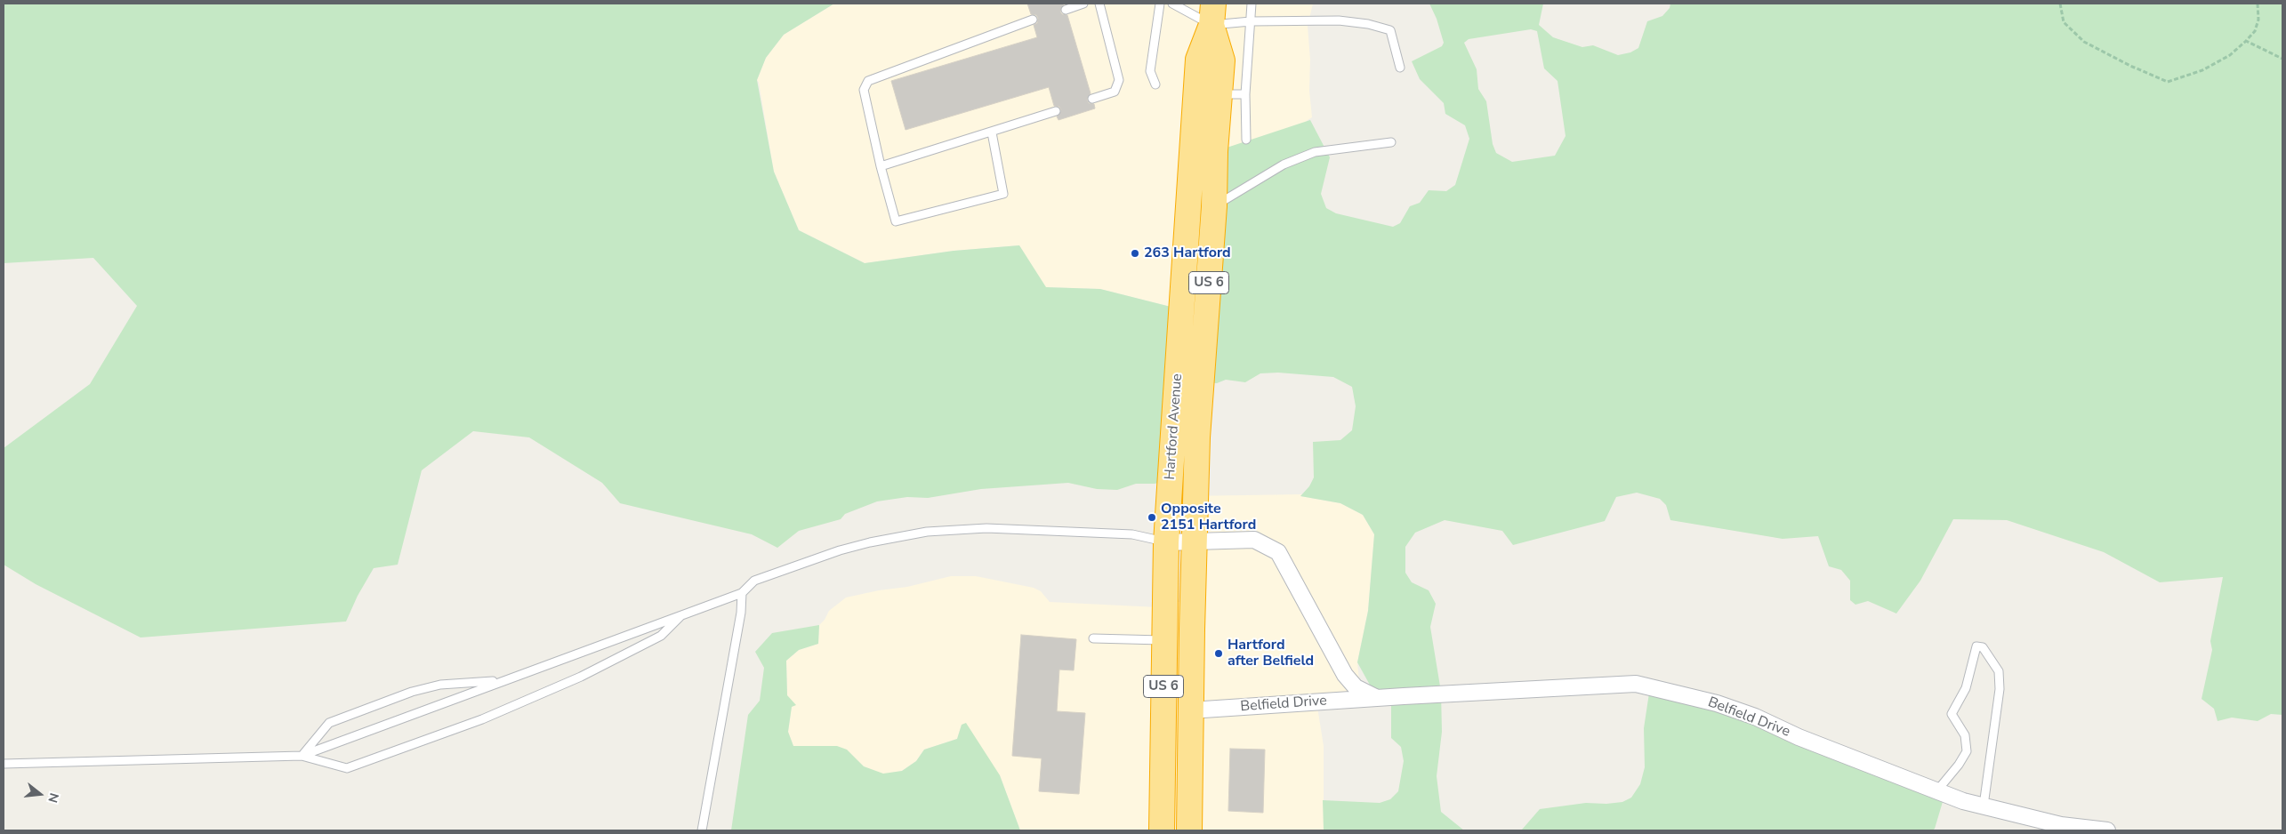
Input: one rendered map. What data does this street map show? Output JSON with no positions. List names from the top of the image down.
{
  "streets": {
    "highway": ["US 6", "Hartford Avenue"],
    "street": ["Belfield Drive"]
  },
  "crossings": [
    ["Hartford Avenue", "Belfield Drive"]
  ],
  "places": ["263 Hartford", "Opposite 2151 Hartford", "Hartford after Belfield"],
  "north": "right"
}
